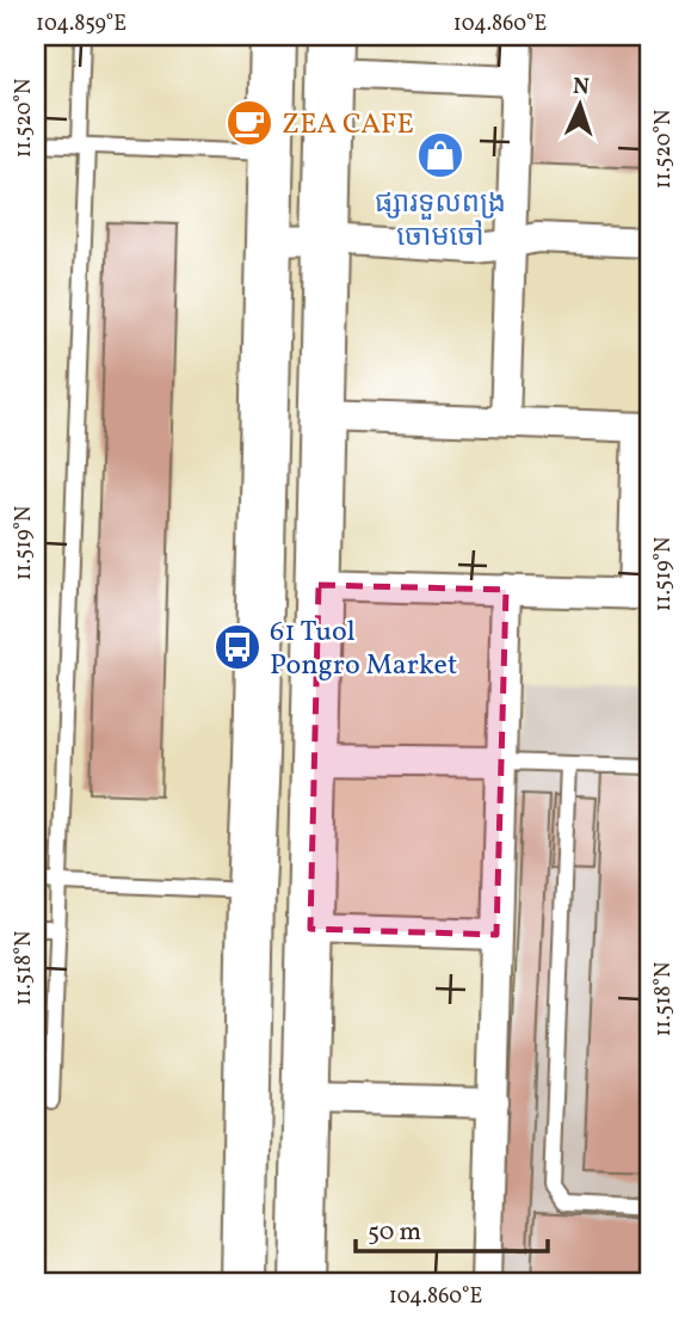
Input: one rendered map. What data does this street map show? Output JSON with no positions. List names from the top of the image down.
{
  "places": {
    "cafe": ["ZEA CAFE"],
    "shop": ["ផ្សារទួលពង្រ ចោមចៅ"],
    "bus stop": ["61 Tuol Pongro Market"]
  },
  "scale_bar": "50 m",
  "north": "top",
  "coordinates": [
    "104.859°E",
    "104.860°E",
    "11.520°N",
    "11.519°N",
    "11.518°N"
  ]
}
